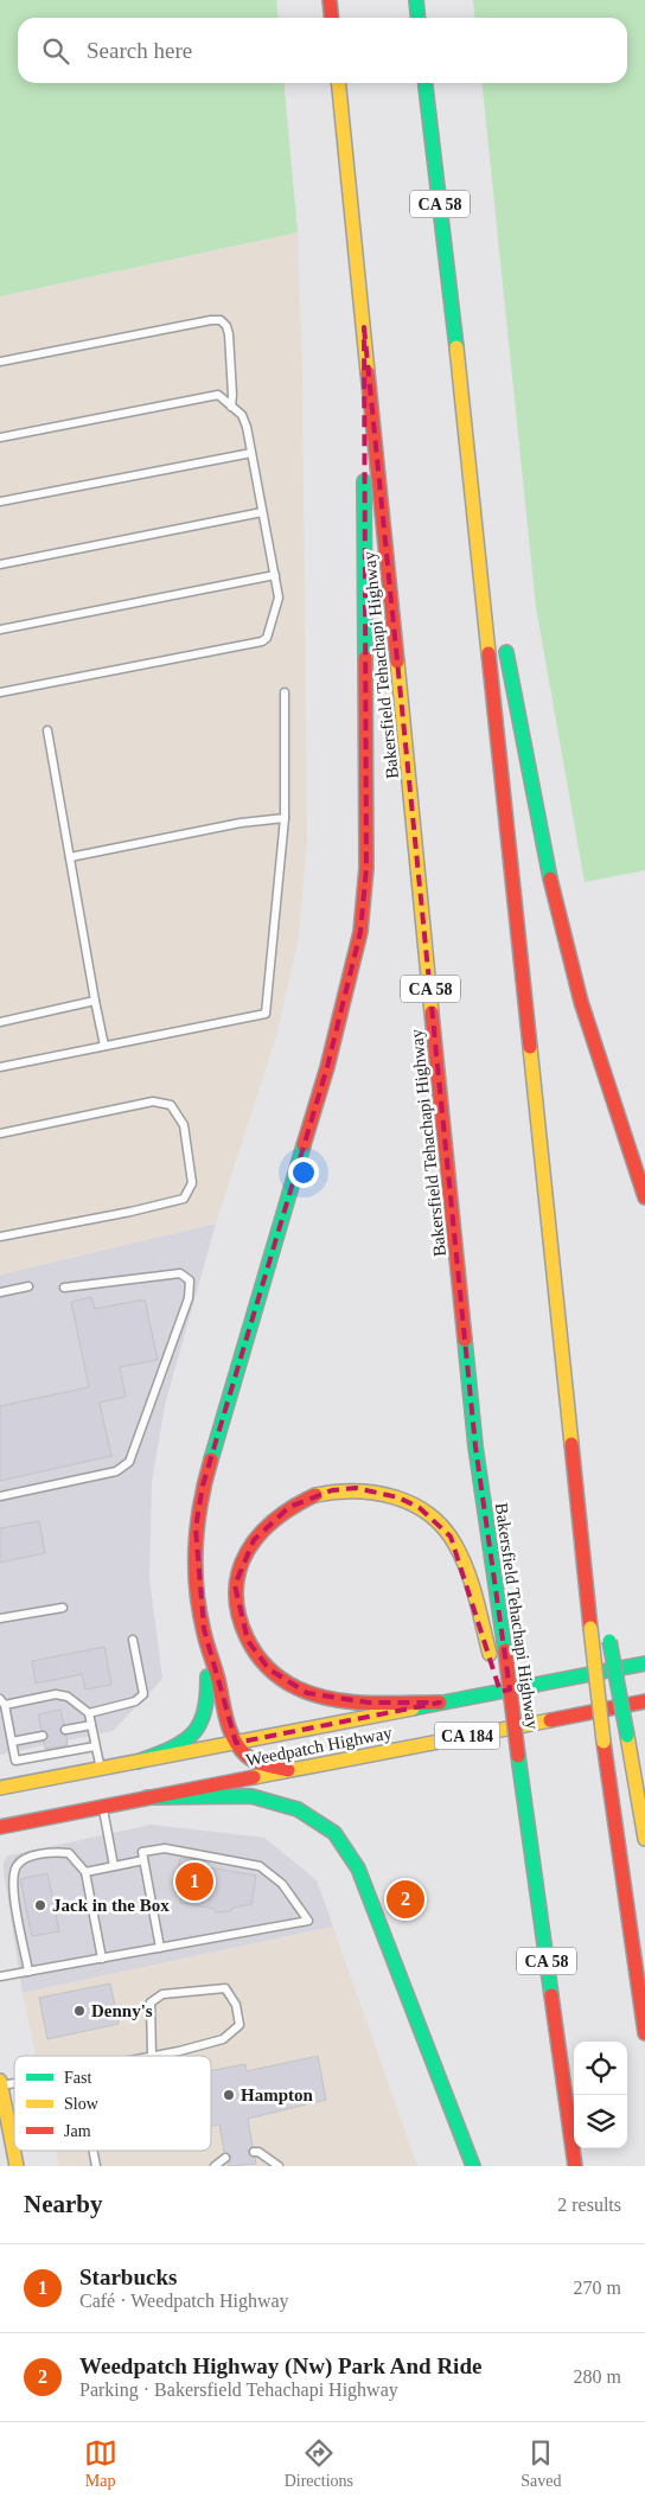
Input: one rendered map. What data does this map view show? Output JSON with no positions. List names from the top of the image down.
{
  "streets": {
    "main road": [
      "CA 58",
      "Bakersfield Tehachapi Highway",
      "CA 184",
      "Weedpatch Highway"
    ]
  },
  "places": ["Jack in the Box", "Denny's", "Hampton"],
  "legend": ["Fast", "Slow", "Jam"],
  "page": {
    "search": "Search here",
    "pins": ["1", "2"],
    "heading": ["Nearby", "2 results"],
    "list": [
      {
        "mark": "1",
        "name": "Starbucks",
        "note": "Café · Weedpatch Highway",
        "value": "270 m"
      },
      {
        "mark": "2",
        "name": "Weedpatch Highway (Nw) Park And Ride",
        "note": "Parking · Bakersfield Tehachapi Highway",
        "value": "280 m"
      }
    ],
    "nav": ["Map", "Directions", "Saved"]
  }
}
